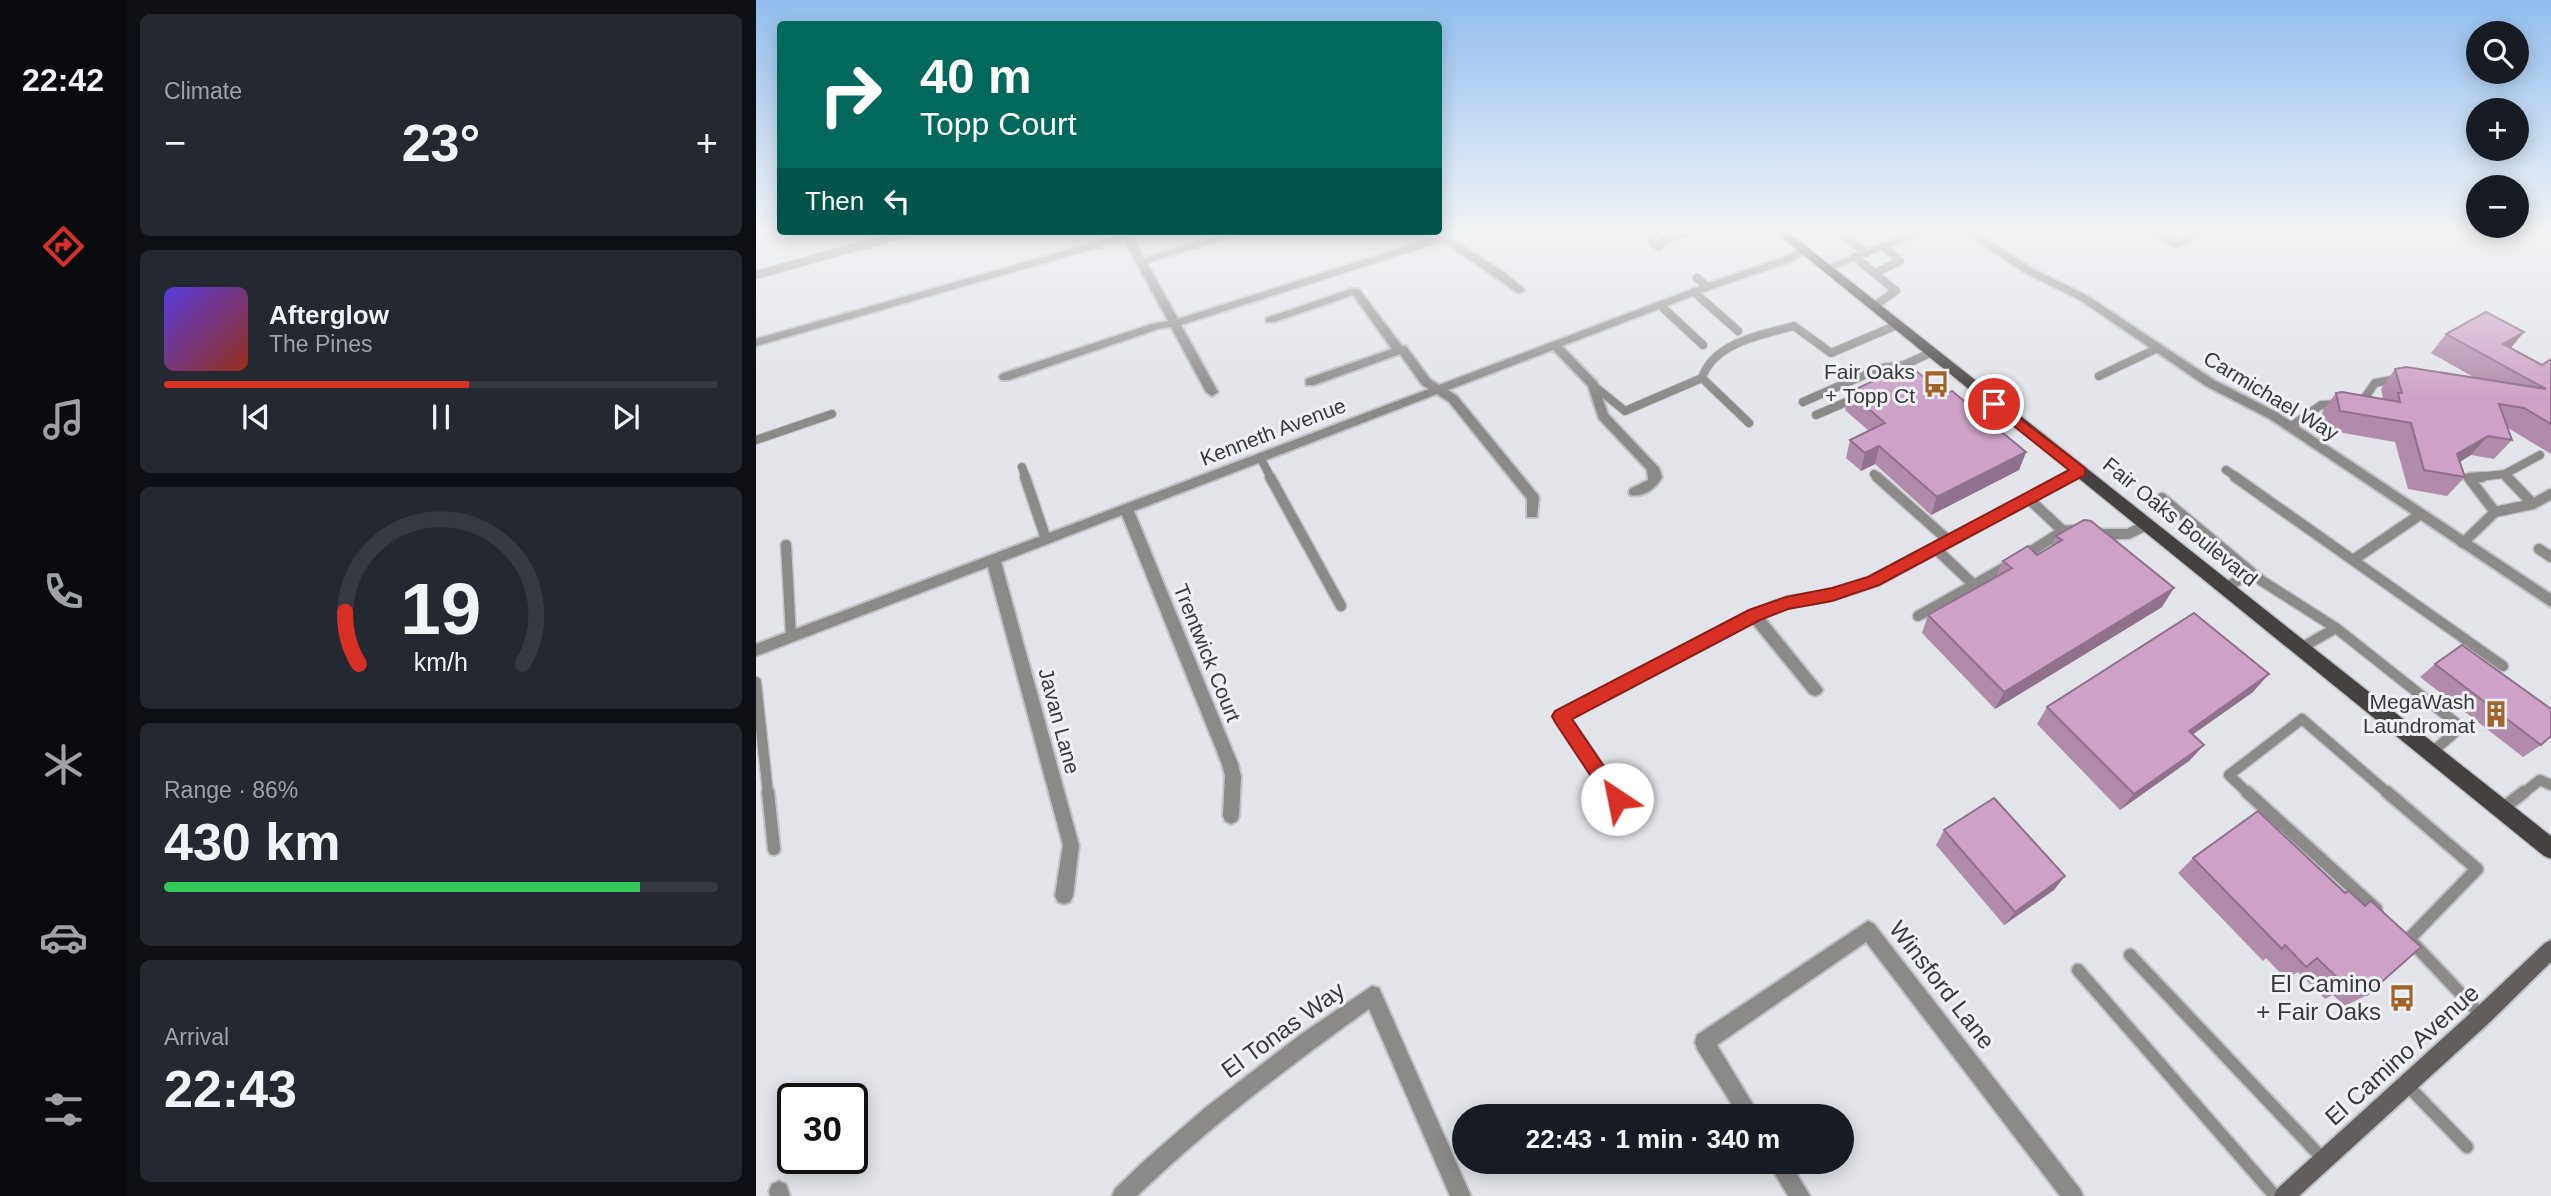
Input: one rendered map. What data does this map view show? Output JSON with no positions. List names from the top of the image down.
{
  "streets": {
    "main road": ["Fair Oaks Boulevard", "El Camino Avenue"],
    "street": [
      "Carmichael Way",
      "Kenneth Avenue",
      "Trentwick Court",
      "Javan Lane",
      "Winsford Lane",
      "El Tonas Way"
    ]
  },
  "crossings": [
    ["Kenneth Avenue", "Trentwick Court"],
    ["Kenneth Avenue", "Javan Lane"]
  ],
  "places": {
    "bus stop": ["Fair Oaks + Topp Ct", "El Camino + Fair Oaks"],
    "building": ["MegaWash Laundromat"]
  },
  "page": {
    "tabs": "22:42",
    "tile": [
      "Climate",
      ["Range · 86%", "430 km"],
      ["Arrival", "22:43"]
    ],
    "map_buttons": ["+", "−"],
    "turn": ["40 m", "Topp Court"],
    "heat": ["−", "23°", "+"],
    "then": "Then",
    "song": ["Afterglow", "The Pines"],
    "limit": "30",
    "trip": "22:43 · 1 min · 340 m",
    "gauge": ["19", "km/h"]
  }
}
